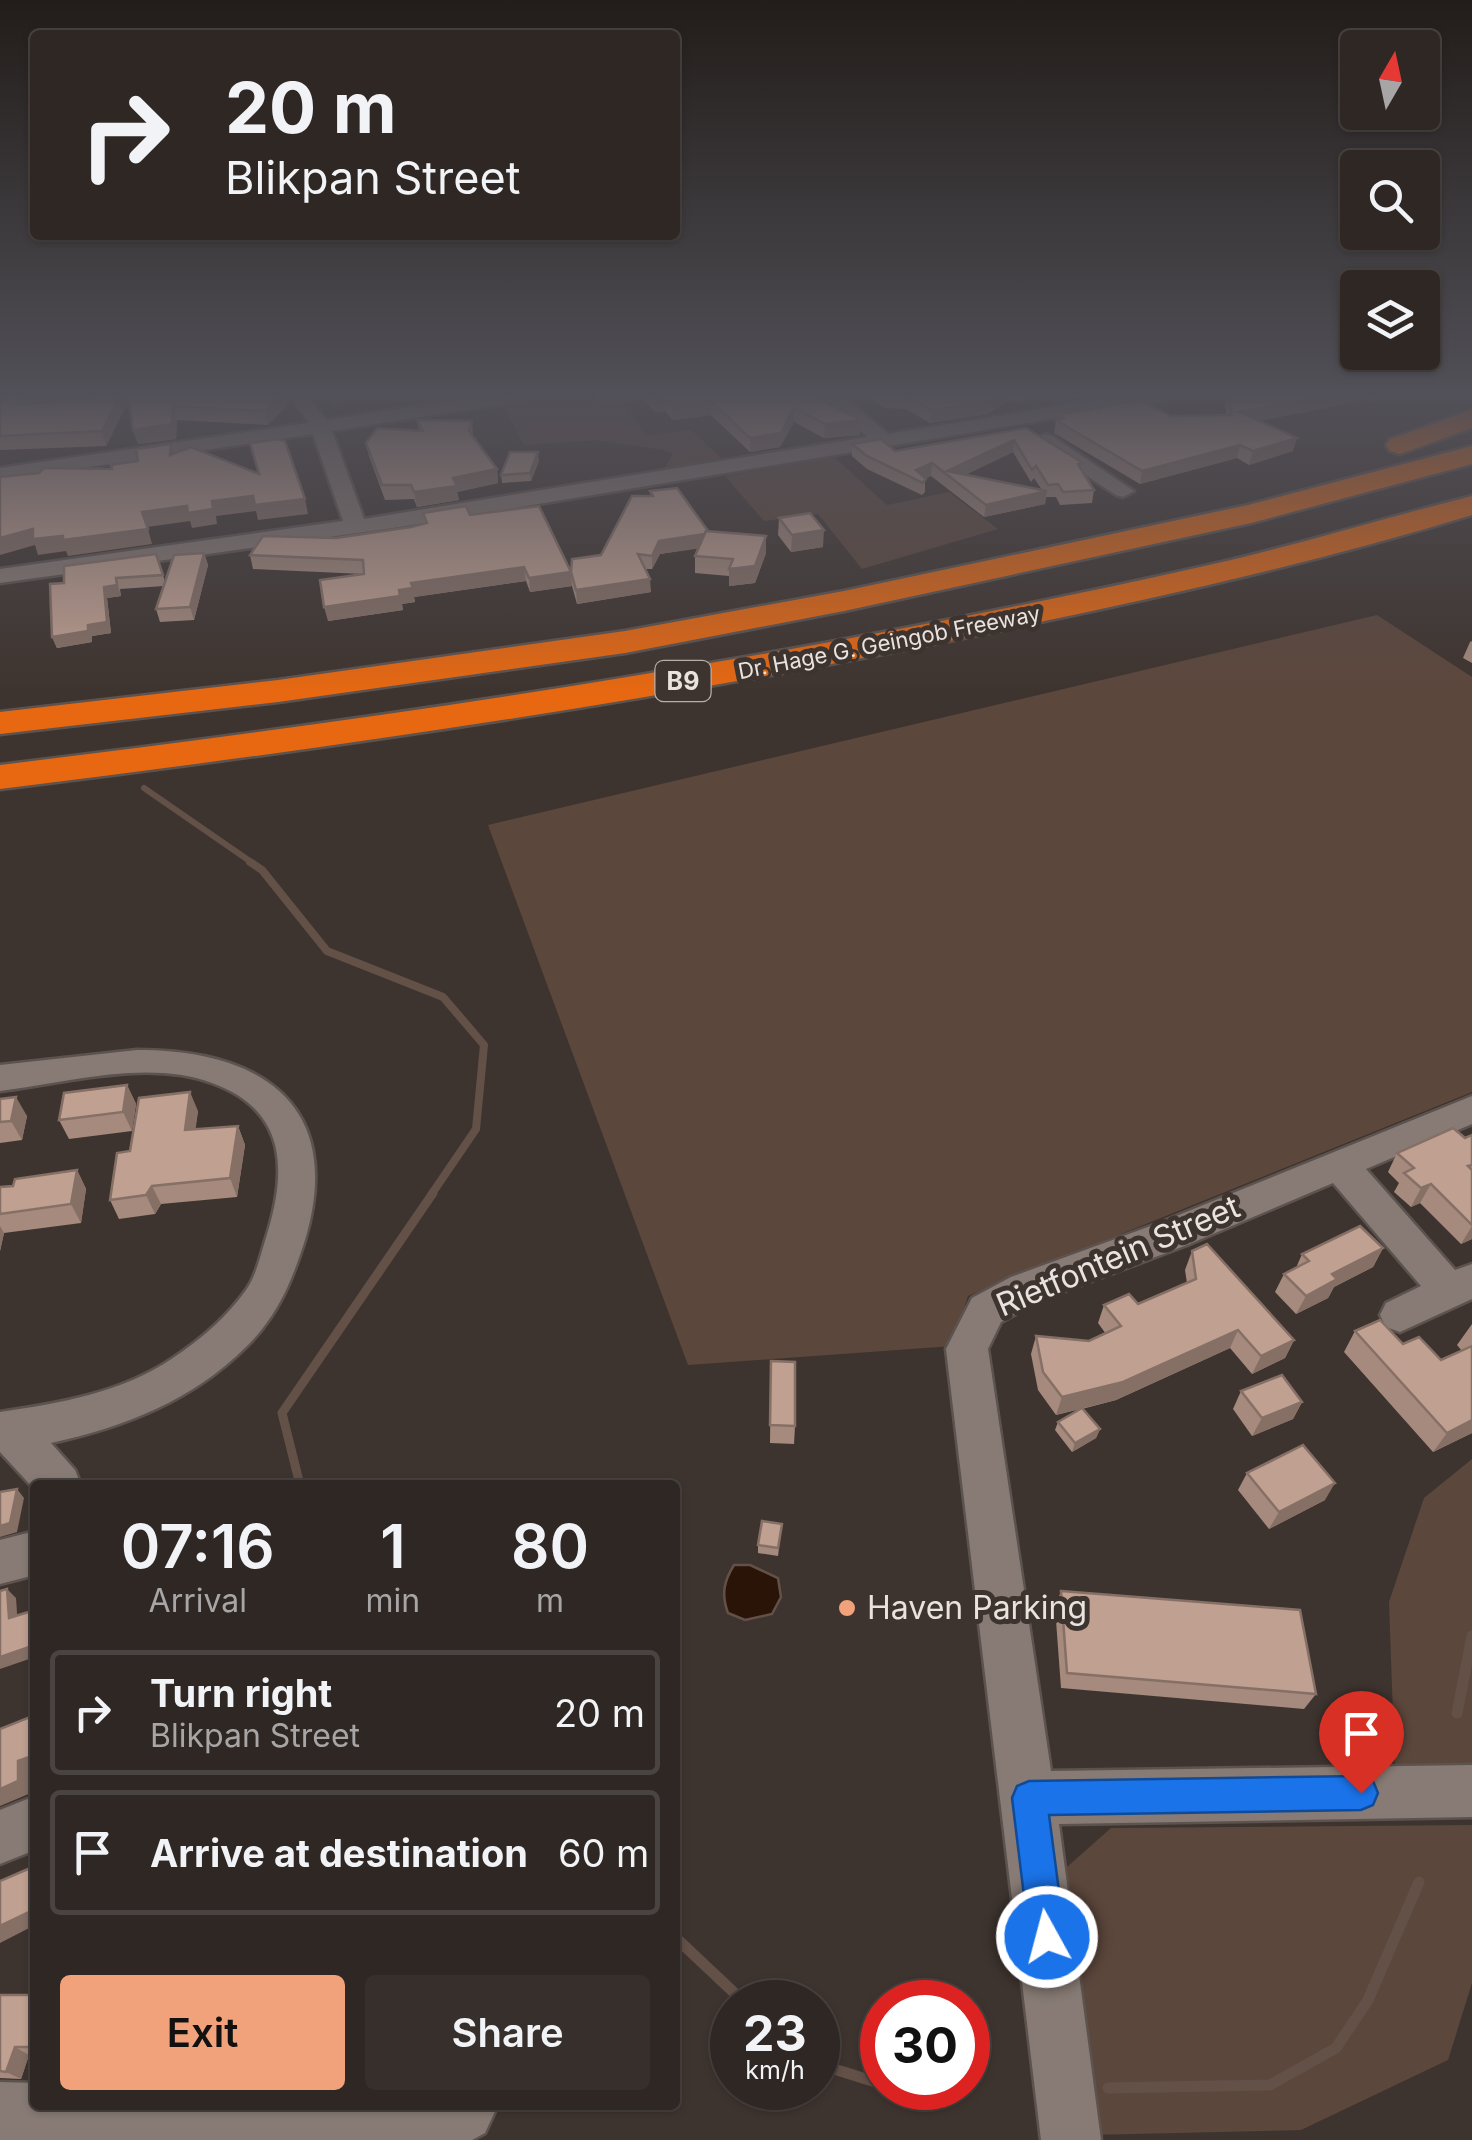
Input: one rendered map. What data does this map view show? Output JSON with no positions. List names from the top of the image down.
{
  "streets": {
    "highway": ["Dr. Hage G. Geingob Freeway", "B9"],
    "street": ["Rietfontein Street"]
  },
  "places": ["Haven Parking"],
  "north": "top",
  "page": {
    "turn": ["20 m", "Blikpan Street"],
    "eta": [
      "07:16",
      "Arrival",
      "1",
      "min",
      "80",
      "m"
    ],
    "list": [
      {
        "name": "Turn right",
        "note": "Blikpan Street",
        "value": "20 m"
      },
      {
        "name": "Arrive at destination",
        "value": "60 m"
      }
    ],
    "buttons": ["Exit", "Share"],
    "speed": "23 km/h",
    "limit": "30"
  }
}
